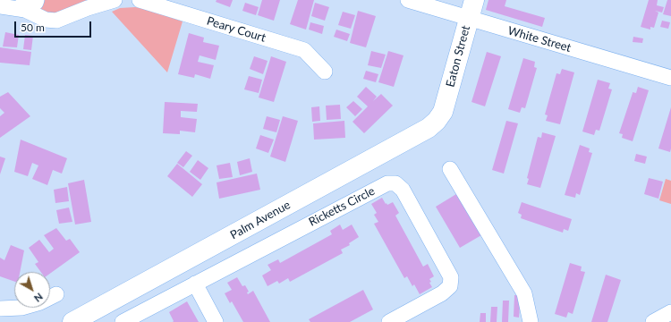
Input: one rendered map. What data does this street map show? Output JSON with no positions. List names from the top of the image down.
{
  "streets": {
    "main road": ["Eaton Street", "Palm Avenue"],
    "street": ["Peary Court", "White Street", "Ricketts Circle"]
  },
  "crossings": [
    ["White Street", "Eaton Street"],
    ["Eaton Street", "Palm Avenue"]
  ],
  "scale_bar": "50 m",
  "north": "bottom right"
}
